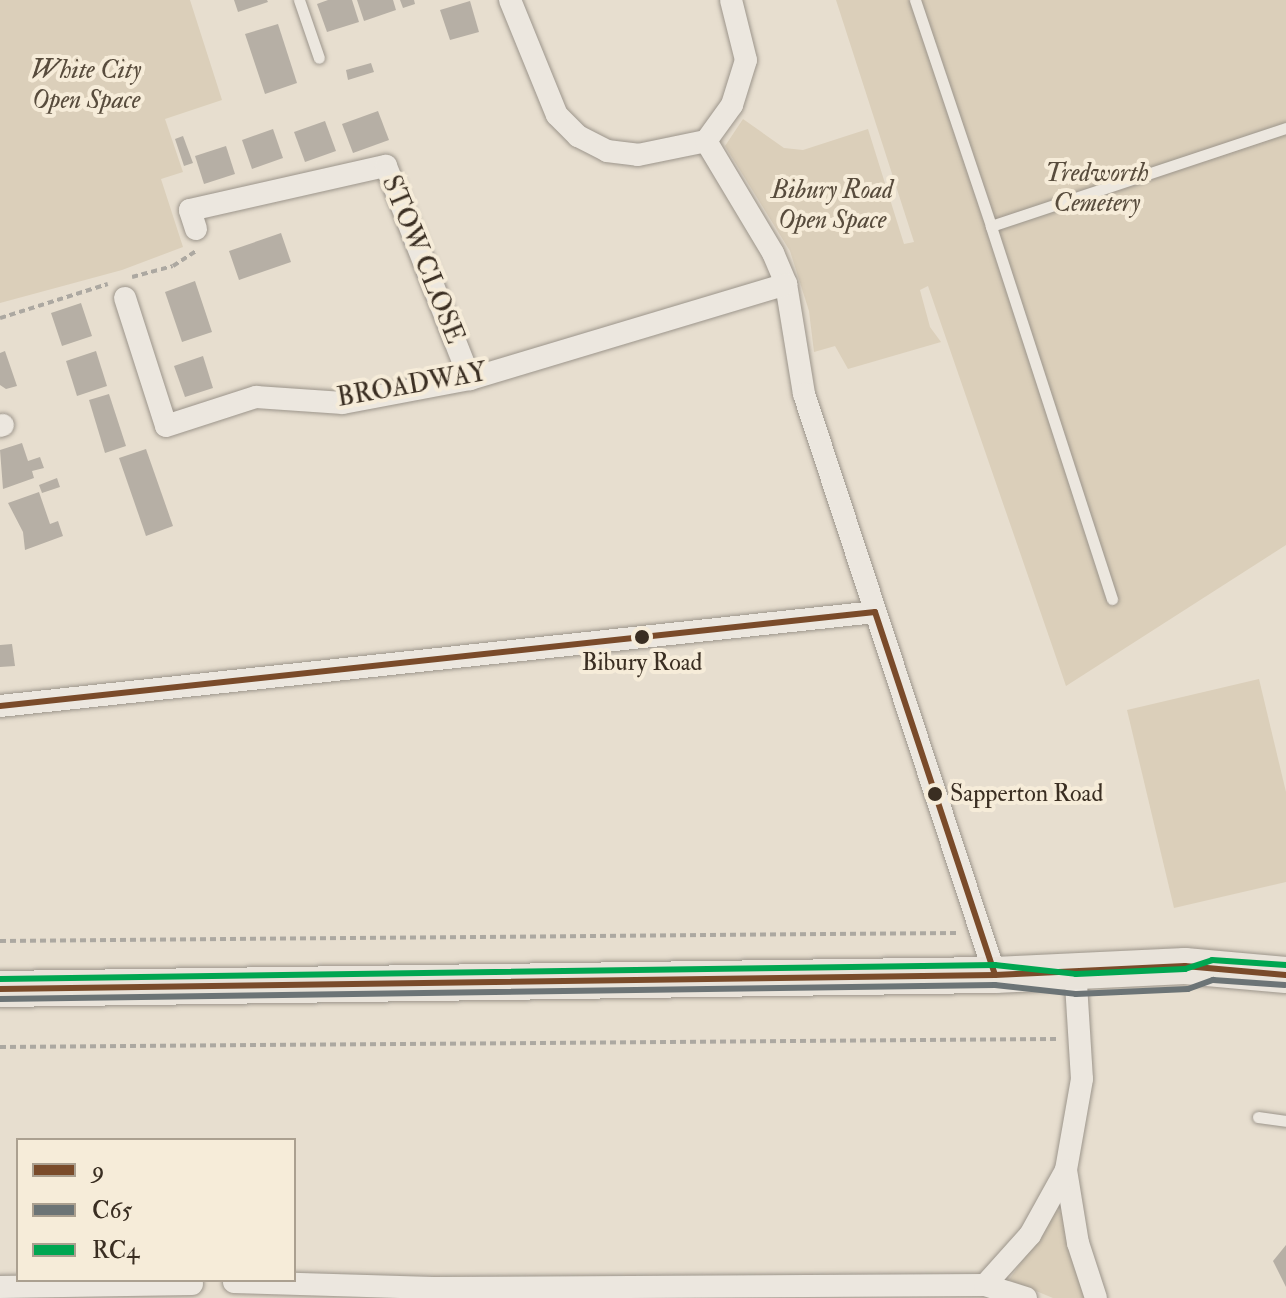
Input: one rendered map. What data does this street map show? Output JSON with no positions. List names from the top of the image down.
{
  "streets": {
    "street": ["STOW CLOSE", "BROADWAY"]
  },
  "crossings": [
    ["STOW CLOSE", "BROADWAY"]
  ],
  "parks": ["White City Open Space", "Tredworth Cemetery", "Bibury Road Open Space"],
  "places": ["Bibury Road", "Sapperton Road"],
  "lines": ["transit line 9", "transit line RC4", "transit line C65"],
  "legend": ["9", "C65", "RC4"]
}
